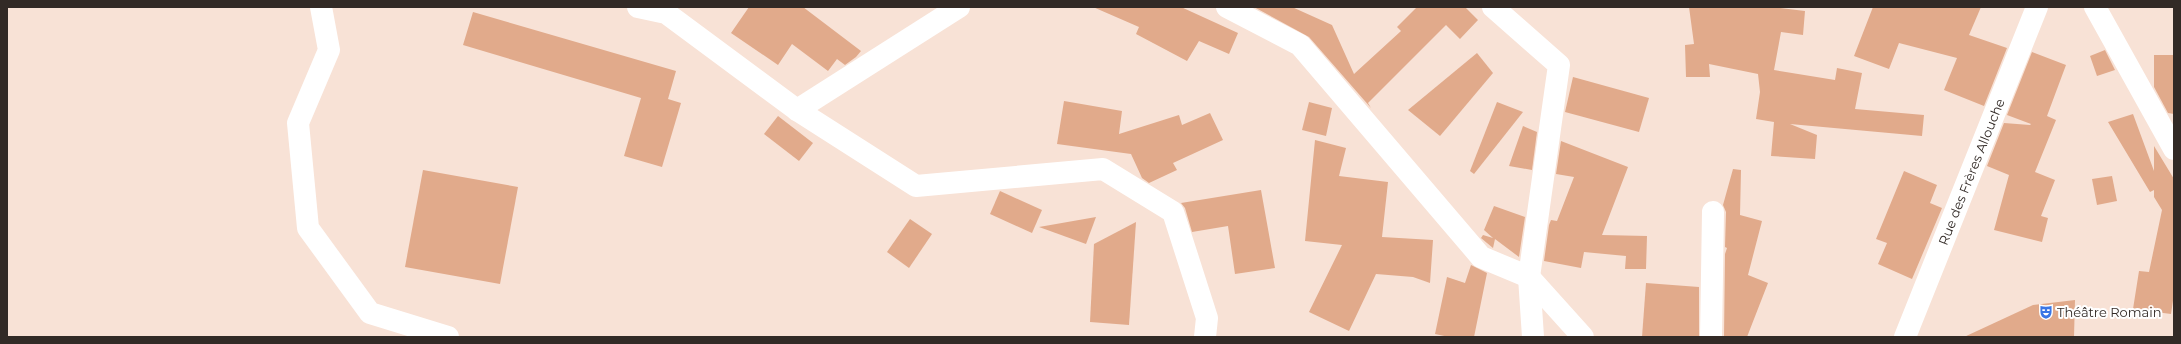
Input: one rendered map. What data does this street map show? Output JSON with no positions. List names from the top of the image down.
{
  "streets": {
    "street": ["Rue des Frères Allouche"]
  },
  "places": {
    "theatre": ["Théâtre Romain"]
  }
}
